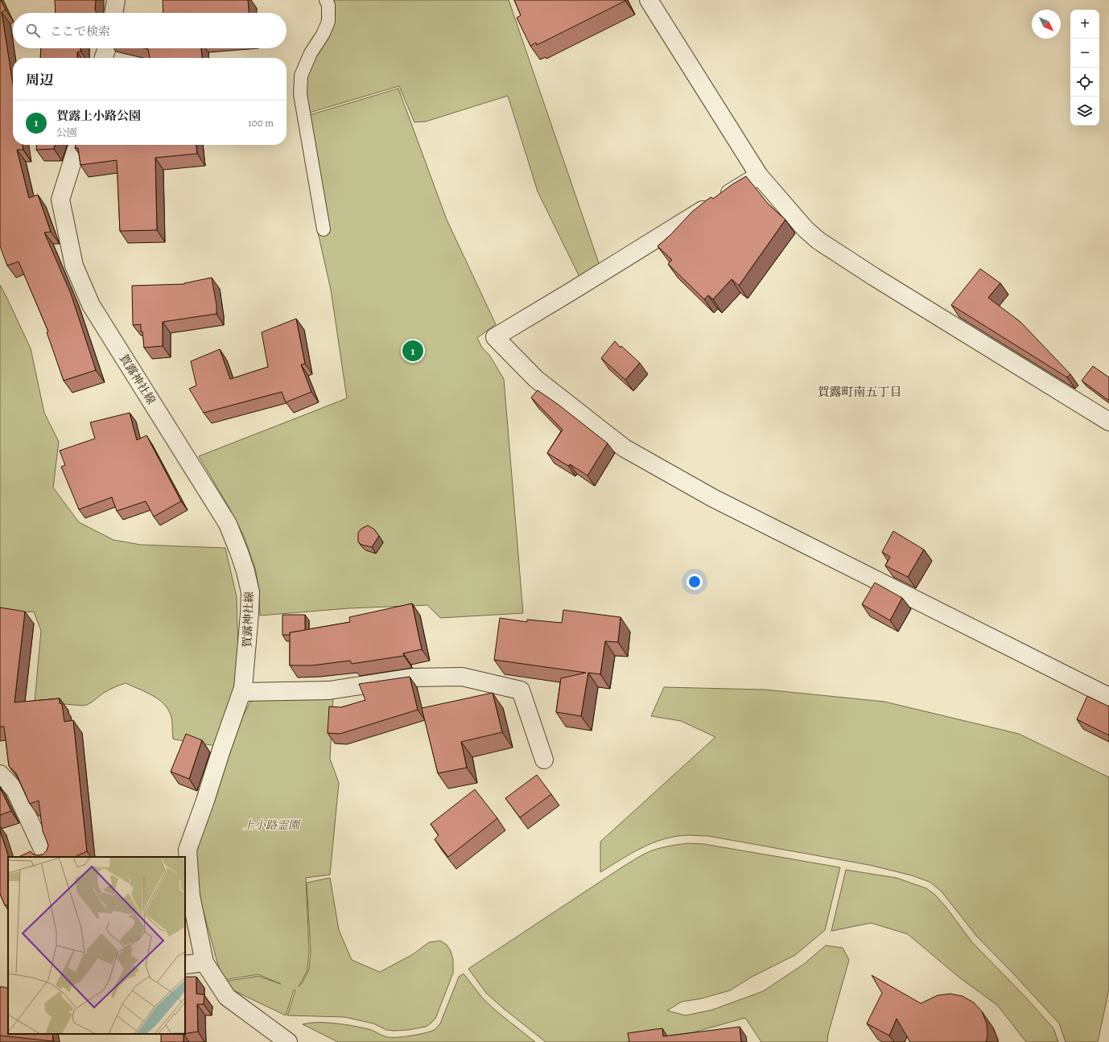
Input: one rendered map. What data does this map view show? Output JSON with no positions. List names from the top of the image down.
{
  "streets": {
    "street": ["賀露神社線"]
  },
  "districts": ["賀露町南五丁目"],
  "parks": ["上小路霊園"],
  "north": "bottom right",
  "page": {
    "map_buttons": ["+", "−"],
    "search": "ここで検索",
    "heading": "周辺",
    "list": [
      {
        "mark": "1",
        "name": "賀露上小路公園",
        "note": "公園",
        "value": "100 m"
      }
    ],
    "pins": "1"
  }
}
